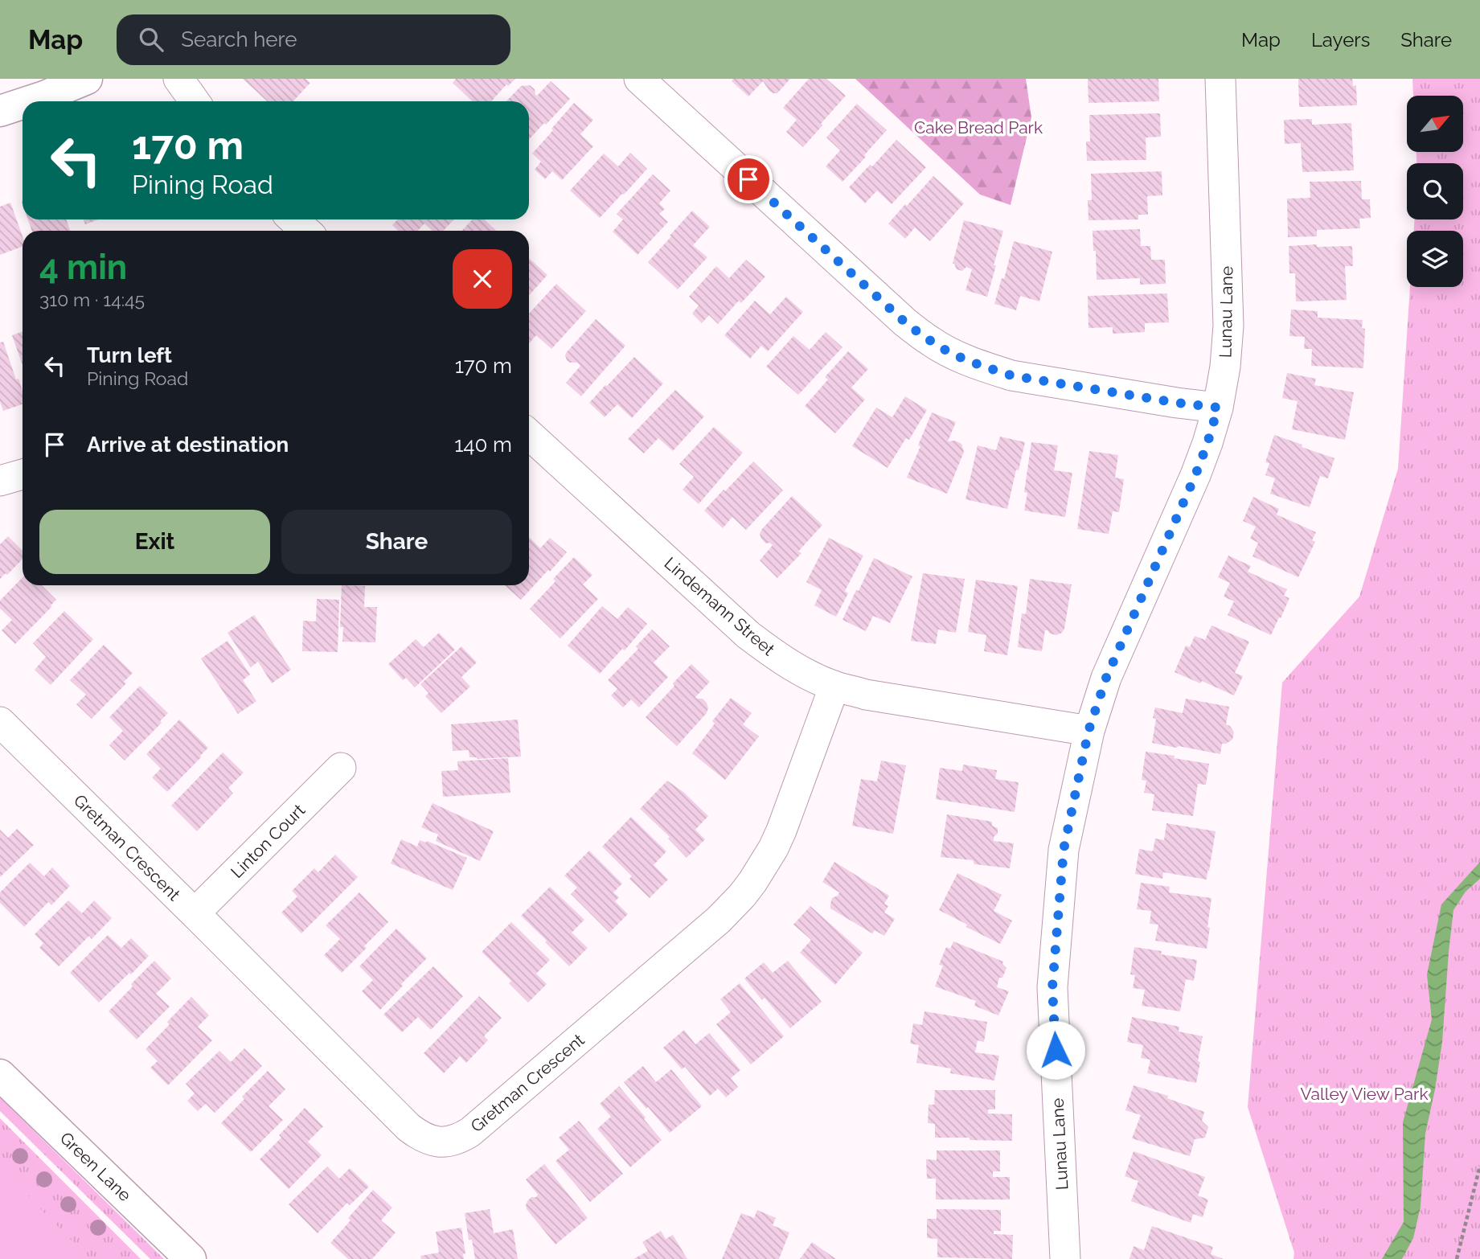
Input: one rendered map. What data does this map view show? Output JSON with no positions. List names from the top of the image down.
{
  "streets": {
    "street": [
      "Lunau Lane",
      "Lindemann Street",
      "Linton Court",
      "Gretman Crescent",
      "Green Lane"
    ]
  },
  "crossings": [
    ["Lunau Lane", "Lindemann Street"],
    ["Lindemann Street", "Gretman Crescent"],
    ["Linton Court", "Gretman Crescent"]
  ],
  "parks": ["Cake Bread Park", "Valley View Park"],
  "north": "top right",
  "page": {
    "header": "Map",
    "search": "Search here",
    "nav": ["Map", "Layers", "Share"],
    "turn": ["170 m", "Pining Road"],
    "heading": ["4 min", "310 m · 14:45"],
    "list": [
      {
        "name": "Turn left",
        "note": "Pining Road",
        "value": "170 m"
      },
      {
        "name": "Arrive at destination",
        "value": "140 m"
      }
    ],
    "buttons": ["Exit", "Share"]
  }
}
